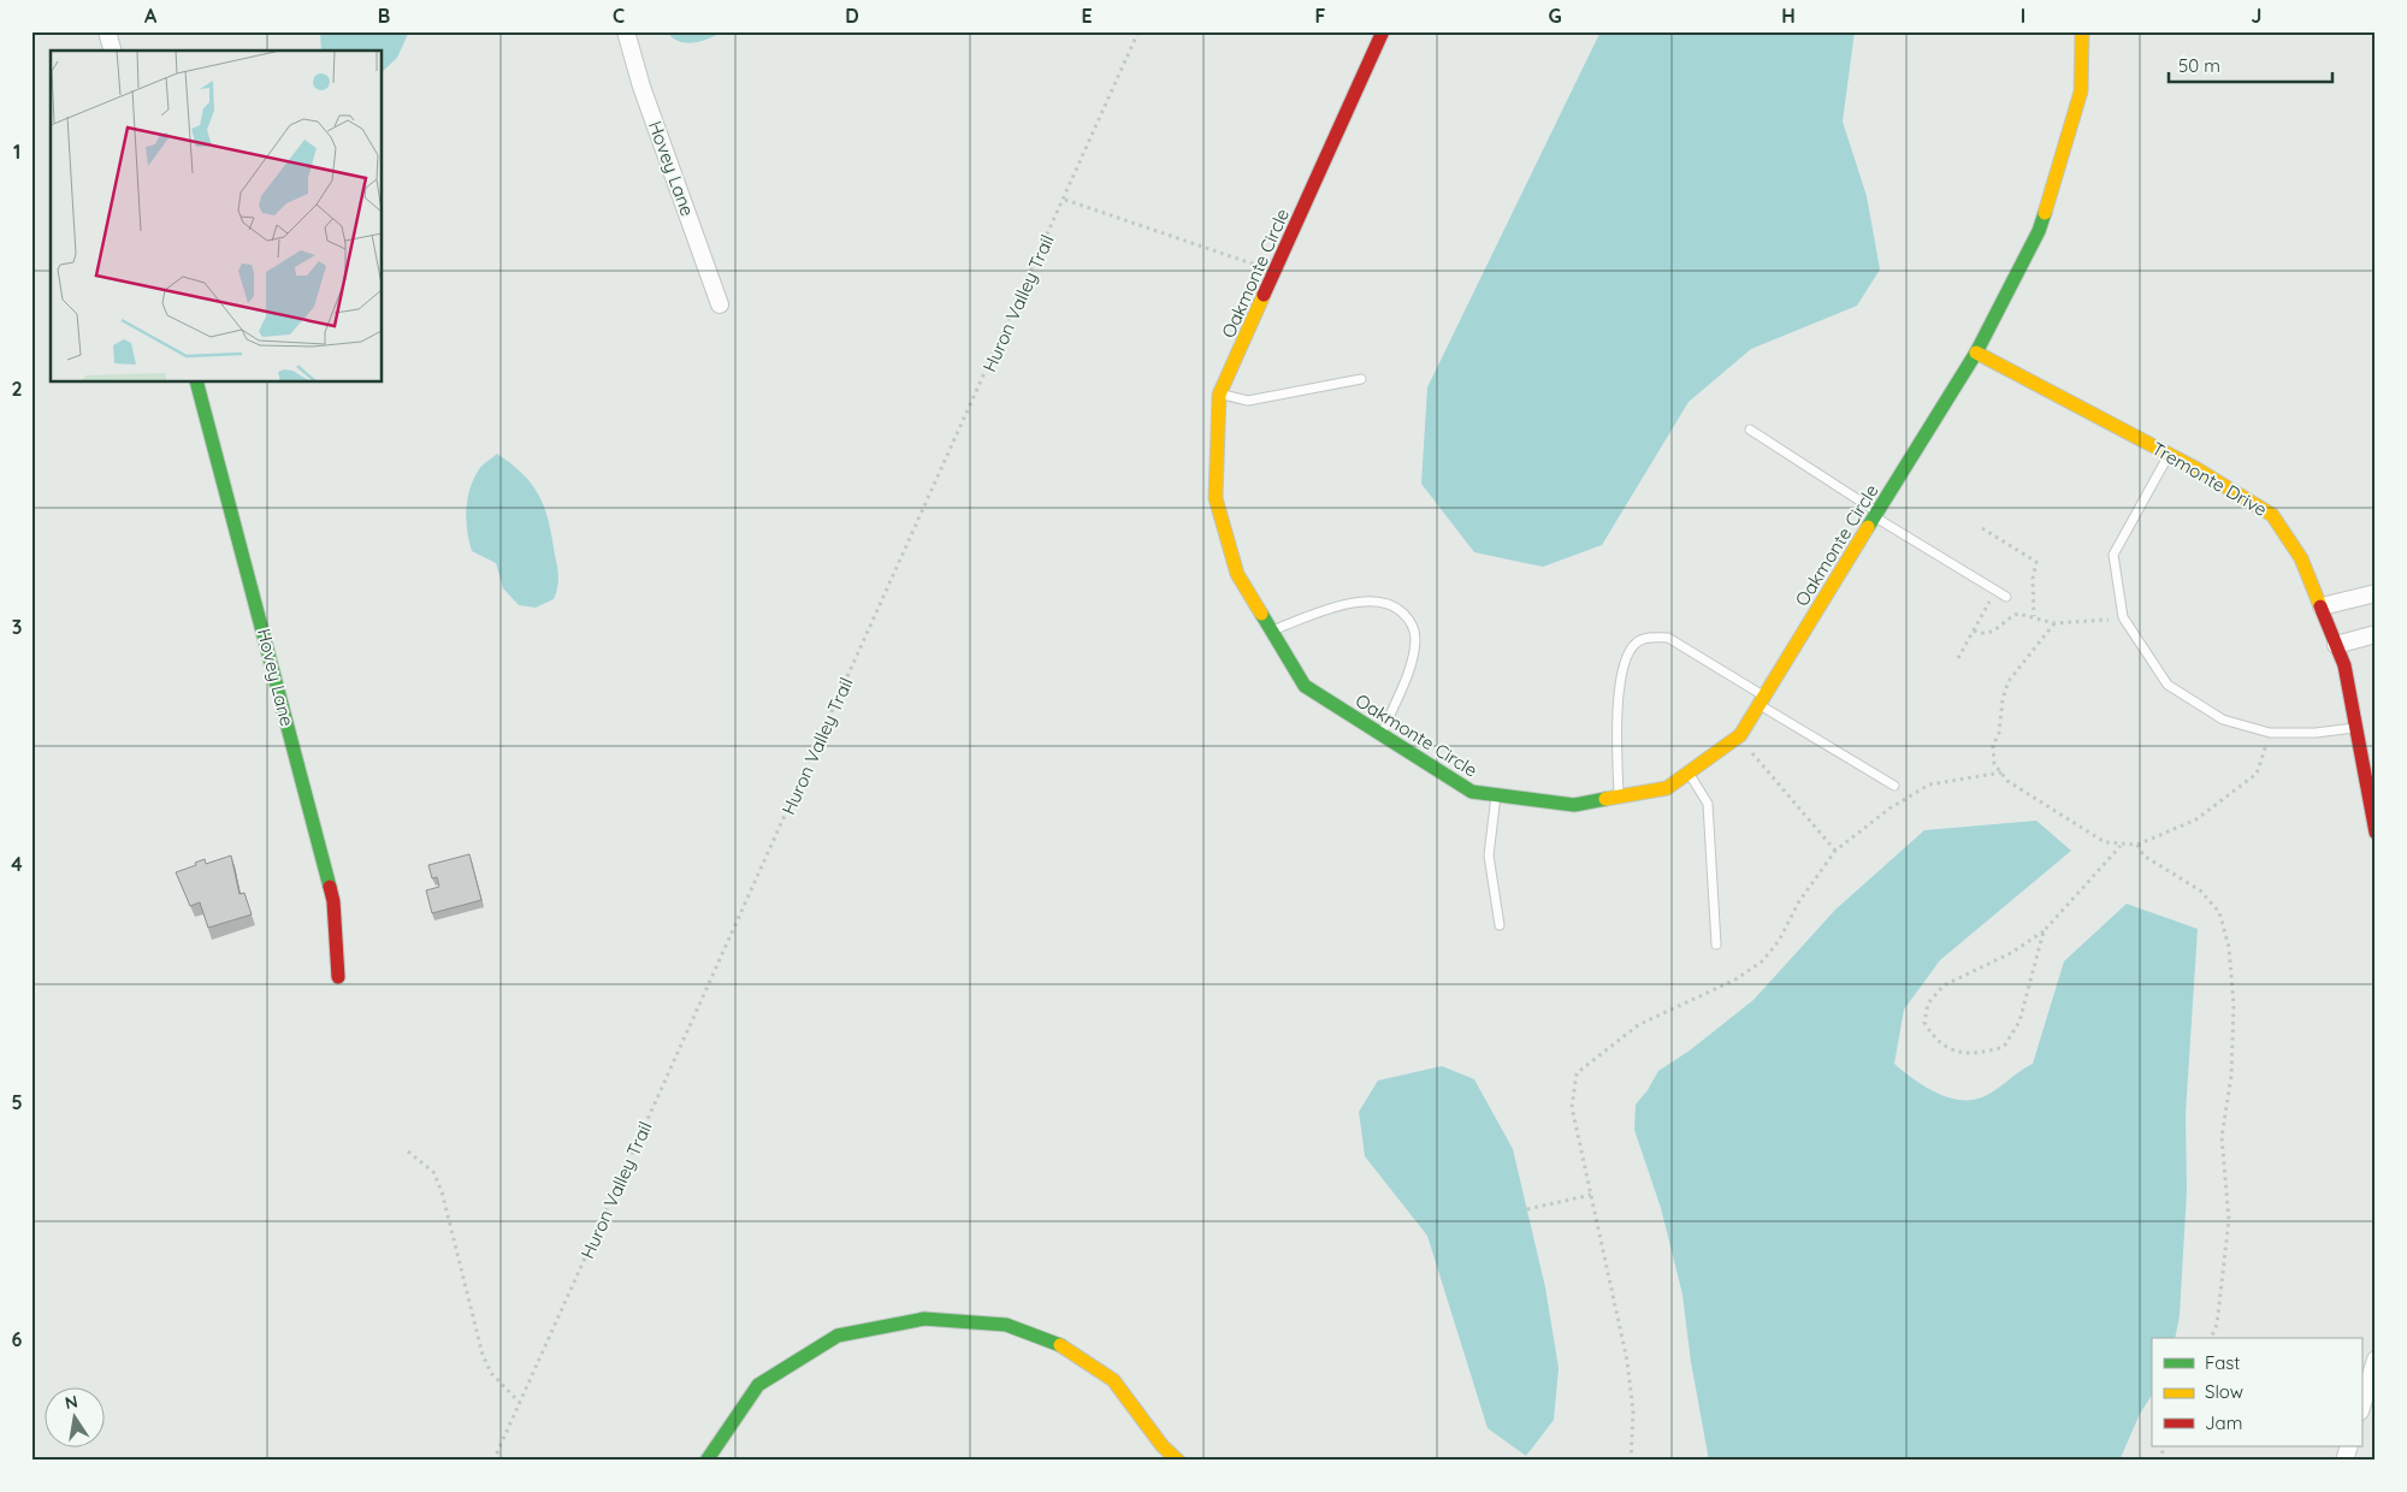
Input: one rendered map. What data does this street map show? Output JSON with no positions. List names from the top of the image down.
{
  "streets": {
    "street": ["Hovey Lane", "Oakmonte Circle", "Tremonte Drive"],
    "path": ["Huron Valley Trail"]
  },
  "crossings": [
    ["Oakmonte Circle", "Tremonte Drive"]
  ],
  "legend": ["Fast", "Slow", "Jam"],
  "scale_bar": "50 m",
  "north": "top",
  "grid": {
    "columns": [
      "A",
      "B",
      "C",
      "D",
      "E",
      "F",
      "G",
      "H",
      "I",
      "J"
    ],
    "rows": [
      "1",
      "2",
      "3",
      "4",
      "5",
      "6"
    ]
  }
}
